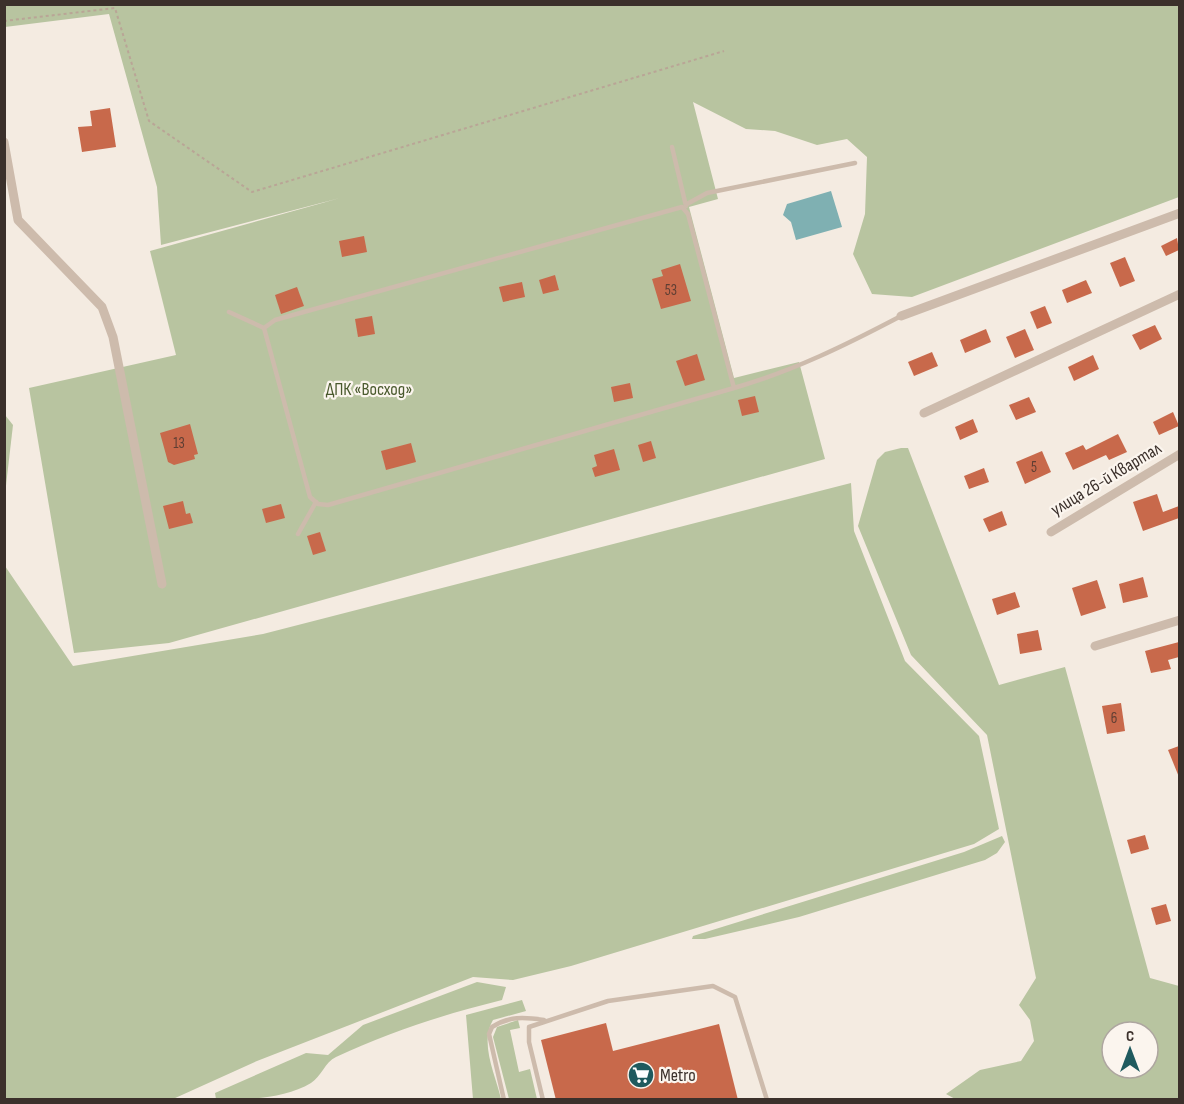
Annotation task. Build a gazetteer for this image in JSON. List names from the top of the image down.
{
  "streets": {
    "street": ["улица 26-й Квартал"]
  },
  "parks": ["ДПК «Восход»"],
  "places": {
    "supermarket": ["Metro"]
  },
  "house_numbers": [
    "53",
    "13",
    "5",
    "6"
  ],
  "north": "top"
}
